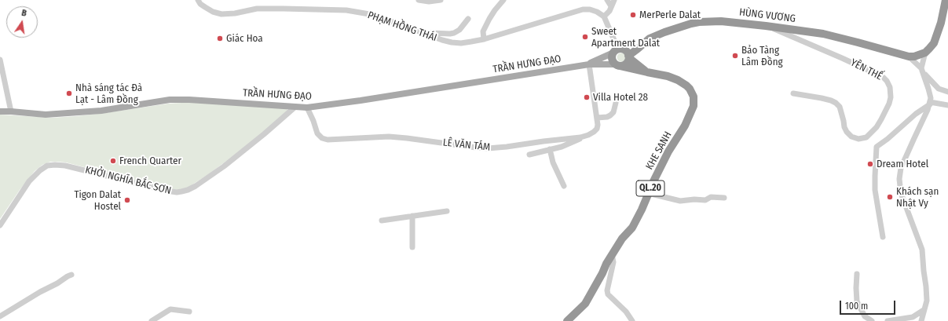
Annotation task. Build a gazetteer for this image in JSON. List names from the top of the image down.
{
  "streets": {
    "highway": ["HÙNG VƯƠNG", "KHE SANH", "QL.20"],
    "main road": ["TRẦN HƯNG ĐẠO"],
    "street": [
      "PHẠM HỒNG THÁI",
      "YÊN THẾ",
      "LÊ VĂN TÁM",
      "KHỞI NGHĨA BẮC SƠN"
    ]
  },
  "crossings": [
    ["HÙNG VƯƠNG", "TRẦN HƯNG ĐẠO"],
    ["HÙNG VƯƠNG", "YÊN THẾ"],
    ["HÙNG VƯƠNG", "KHE SANH"],
    ["TRẦN HƯNG ĐẠO", "LÊ VĂN TÁM"],
    ["TRẦN HƯNG ĐẠO", "KHE SANH"],
    ["TRẦN HƯNG ĐẠO", "KHỞI NGHĨA BẮC SƠN"]
  ],
  "places": [
    "MerPerle Dalat",
    "Sweet Apartment Dalat",
    "Giác Hoa",
    "Bảo Tàng Lâm Đồng",
    "Nhà sáng tác Đà Lạt - Lâm Đồng",
    "Villa Hotel 28",
    "French Quarter",
    "Dream Hotel",
    "Khách sạn Nhật Vy",
    "Tigon Dalat Hostel"
  ],
  "scale_bar": "100 m",
  "north": "top"
}
